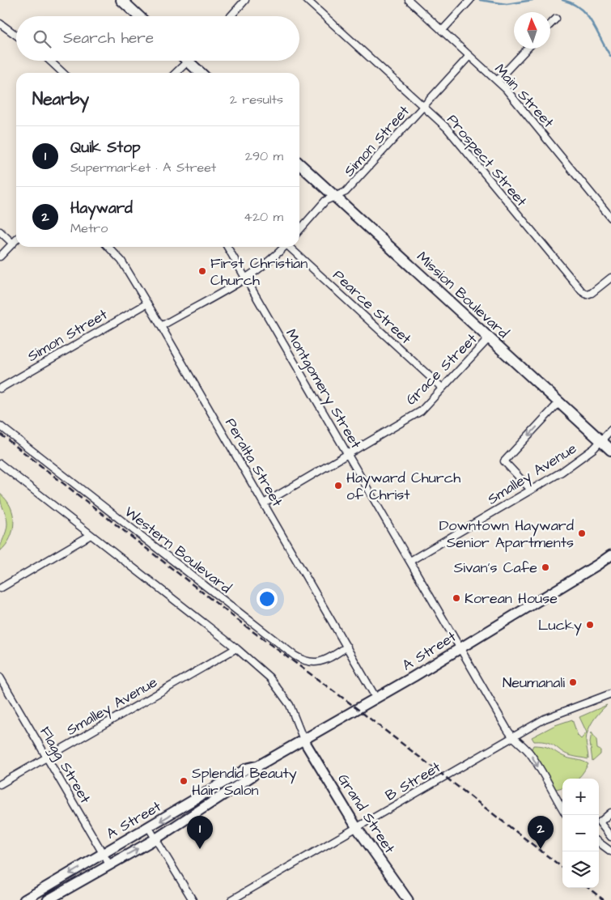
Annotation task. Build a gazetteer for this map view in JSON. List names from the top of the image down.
{
  "streets": {
    "main road": ["Mission Boulevard", "A Street", "Grand Street"],
    "street": [
      "Main Street",
      "Simon Street",
      "Prospect Street",
      "Pearce Street",
      "Grace Street",
      "Montgomery Street",
      "Peralta Street",
      "Smalley Avenue",
      "Western Boulevard",
      "Flagg Street",
      "B Street"
    ]
  },
  "crossings": [
    ["Main Street", "Simon Street"],
    ["Simon Street", "Prospect Street"],
    ["Simon Street", "Mission Boulevard"],
    ["Simon Street", "Peralta Street"],
    ["Mission Boulevard", "Grace Street"],
    ["Mission Boulevard", "Smalley Avenue"],
    ["Pearce Street", "Grace Street"],
    ["Grace Street", "Montgomery Street"],
    ["Grace Street", "Peralta Street"],
    ["Montgomery Street", "Smalley Avenue"],
    ["Montgomery Street", "A Street"],
    ["Montgomery Street", "B Street"],
    ["Peralta Street", "Western Boulevard"],
    ["Peralta Street", "A Street"],
    ["Smalley Avenue", "Flagg Street"],
    ["A Street", "Flagg Street"],
    ["A Street", "Grand Street"],
    ["B Street", "Grand Street"]
  ],
  "places": [
    "First Christian Church",
    "Hayward Church of Christ",
    "Downtown Hayward Senior Apartments",
    "Sivan's Cafe",
    "Korean House",
    "Lucky",
    "Neumanali",
    "Splendid Beauty Hair Salon"
  ],
  "north": "top",
  "page": {
    "search": "Search here",
    "heading": ["Nearby", "2 results"],
    "list": [
      {
        "mark": "1",
        "name": "Quik Stop",
        "note": "Supermarket · A Street",
        "value": "290 m"
      },
      {
        "mark": "2",
        "name": "Hayward",
        "note": "Metro",
        "value": "420 m"
      }
    ],
    "map_buttons": ["+", "−"],
    "pins": ["1", "2"]
  }
}
